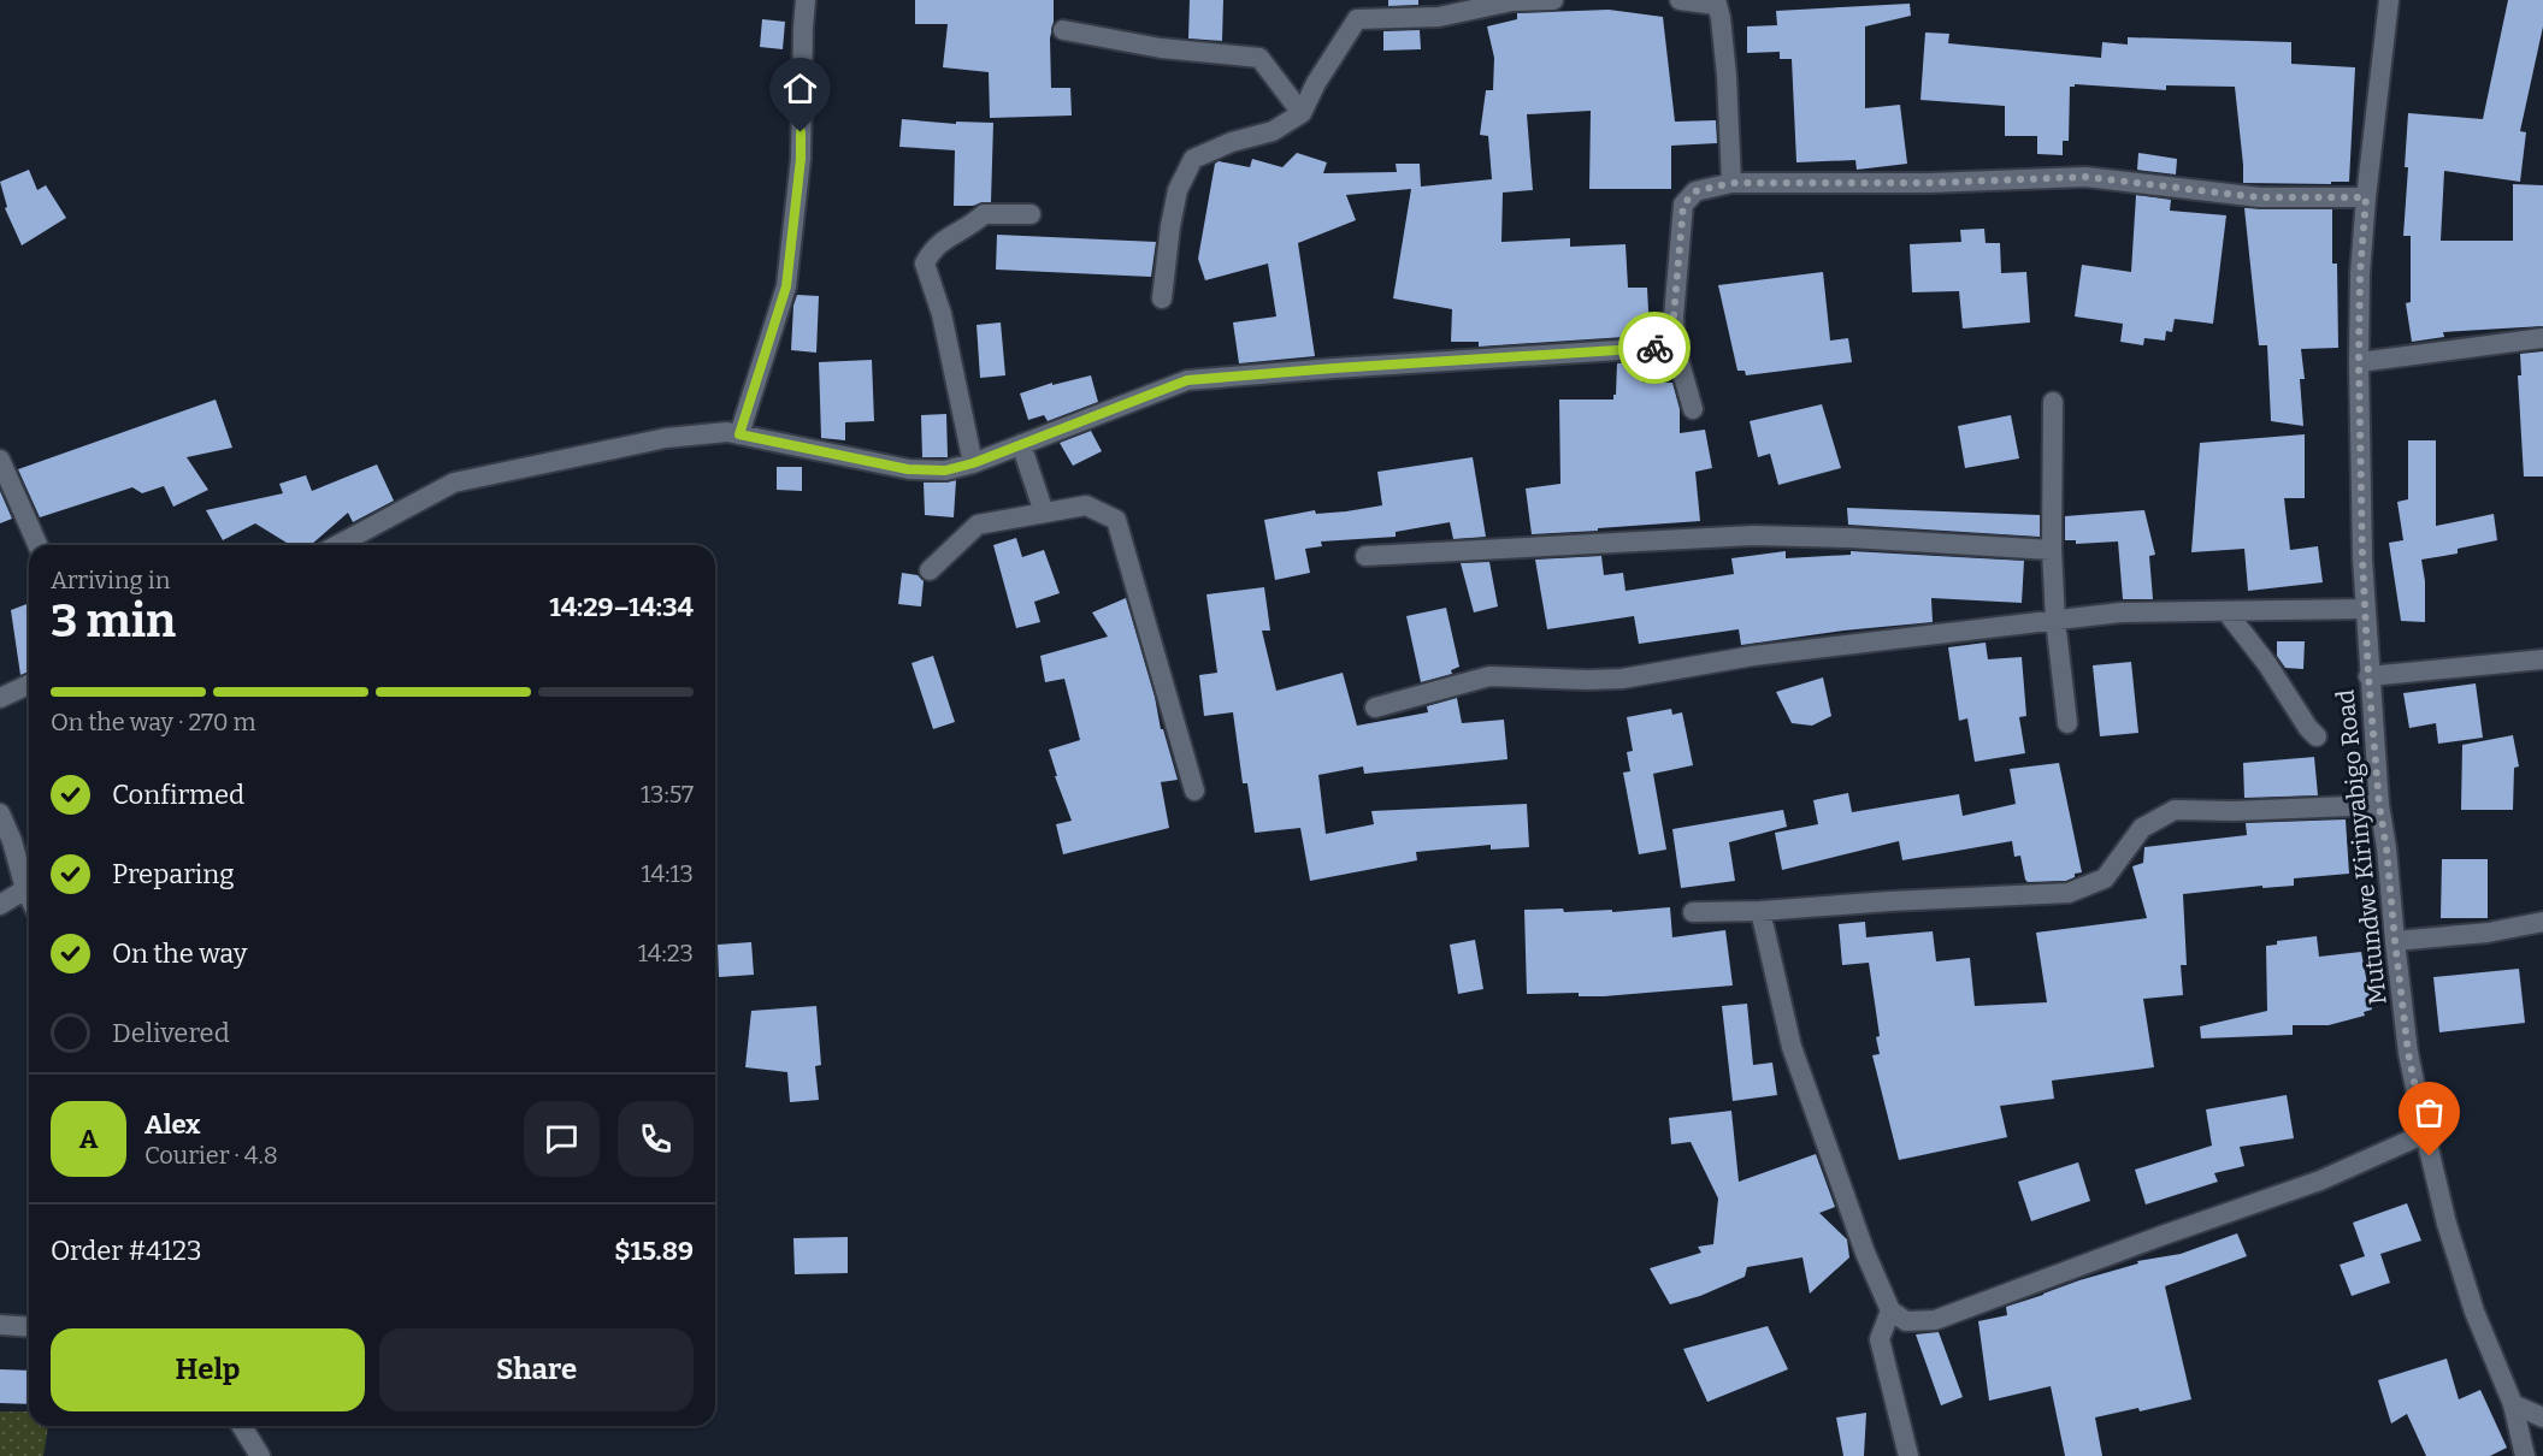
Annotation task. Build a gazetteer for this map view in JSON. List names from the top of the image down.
{
  "streets": {
    "street": ["Mutundwe Kirinyabigo Road"]
  },
  "page": {
    "heading": ["3 min", "Arriving in", "14:29–14:34"],
    "panel": [
      "Alex",
      "Courier · 4.8",
      "Order #4123",
      "$15.89"
    ],
    "bar": "On the way · 270 m",
    "list": [
      ["Confirmed", "13:57"],
      ["Preparing", "14:13"],
      ["On the way", "14:23"],
      "Delivered"
    ],
    "round": "A",
    "buttons": ["Help", "Share"]
  }
}
